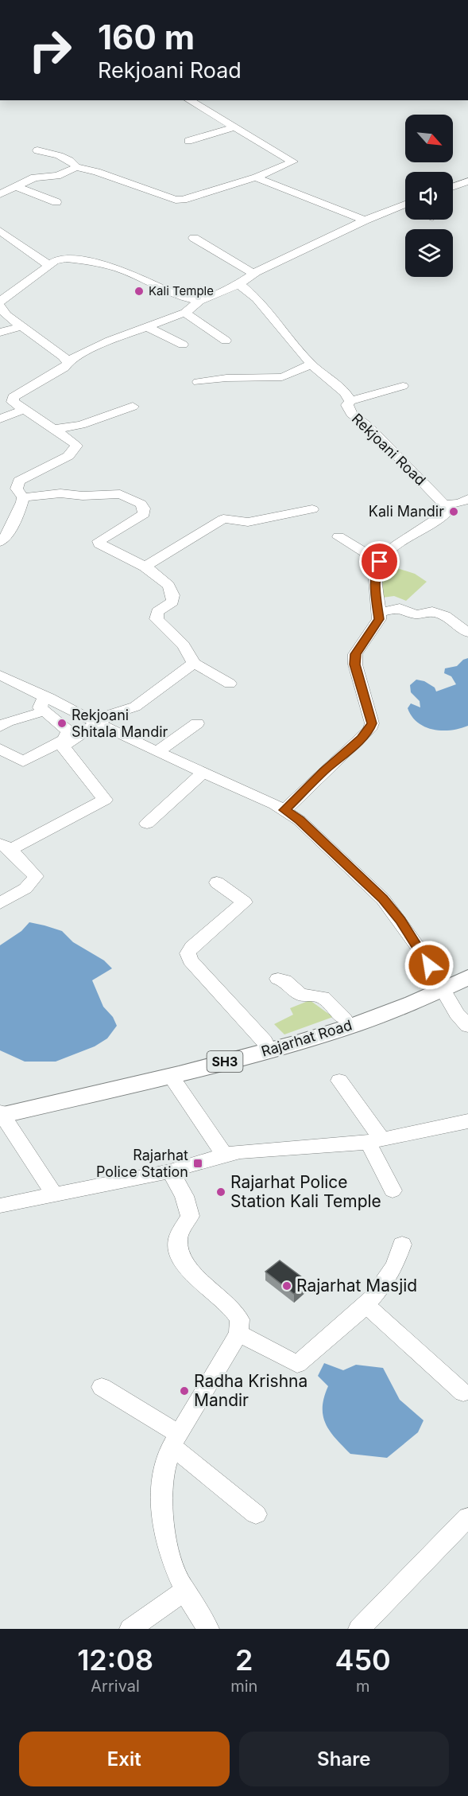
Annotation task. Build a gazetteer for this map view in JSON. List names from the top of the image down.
{
  "streets": {
    "main road": ["Rajarhat Road", "SH3"],
    "street": ["Rekjoani Road"]
  },
  "places": {
    "other": [
      "Kali Temple",
      "Kali Mandir",
      "Rekjoani Shitala Mandir",
      "Rajarhat Police Station Kali Temple",
      "Rajarhat Masjid",
      "Radha Krishna Mandir"
    ],
    "transit": ["Rajarhat Police Station"]
  },
  "north": "bottom right",
  "page": {
    "turn": ["160 m", "Rekjoani Road"],
    "eta": [
      "12:08",
      "Arrival",
      "2",
      "min",
      "450",
      "m"
    ],
    "buttons": ["Exit", "Share"]
  }
}
